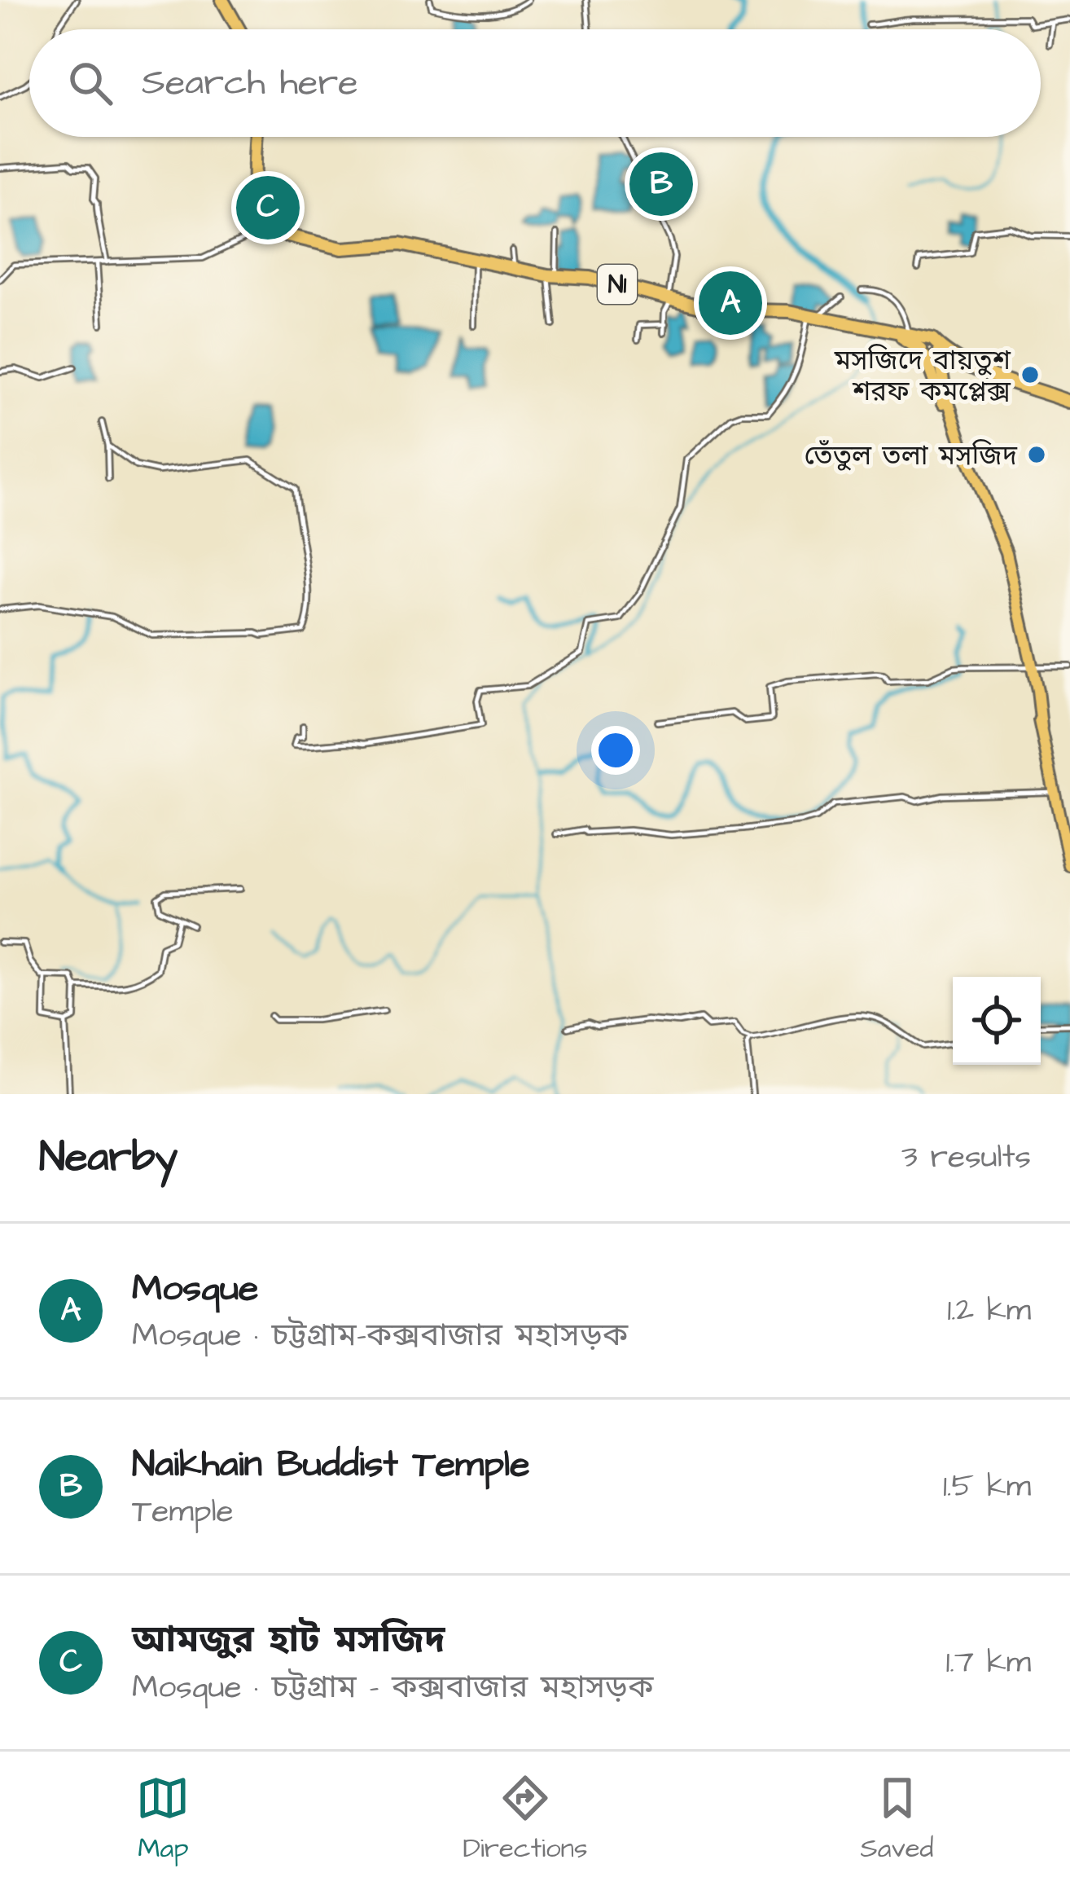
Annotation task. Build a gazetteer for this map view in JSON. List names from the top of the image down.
{
  "streets": {
    "highway": ["N1"]
  },
  "places": ["মসজিদে বায়তুশ শরফ কমপ্লেক্স", "তেঁতুল তলা মসজিদ"],
  "page": {
    "search": "Search here",
    "pins": ["B", "C", "A"],
    "heading": ["Nearby", "3 results"],
    "list": [
      {
        "mark": "A",
        "name": "Mosque",
        "note": "Mosque · চট্টগ্রাম-কক্সবাজার মহাসড়ক",
        "value": "1.2 km"
      },
      {
        "mark": "B",
        "name": "Naikhain Buddist Temple",
        "note": "Temple",
        "value": "1.5 km"
      },
      {
        "mark": "C",
        "name": "আমজুর হাট মসজিদ",
        "note": "Mosque · চট্টগ্রাম - কক্সবাজার মহাসড়ক",
        "value": "1.7 km"
      }
    ],
    "nav": ["Map", "Directions", "Saved"]
  }
}
